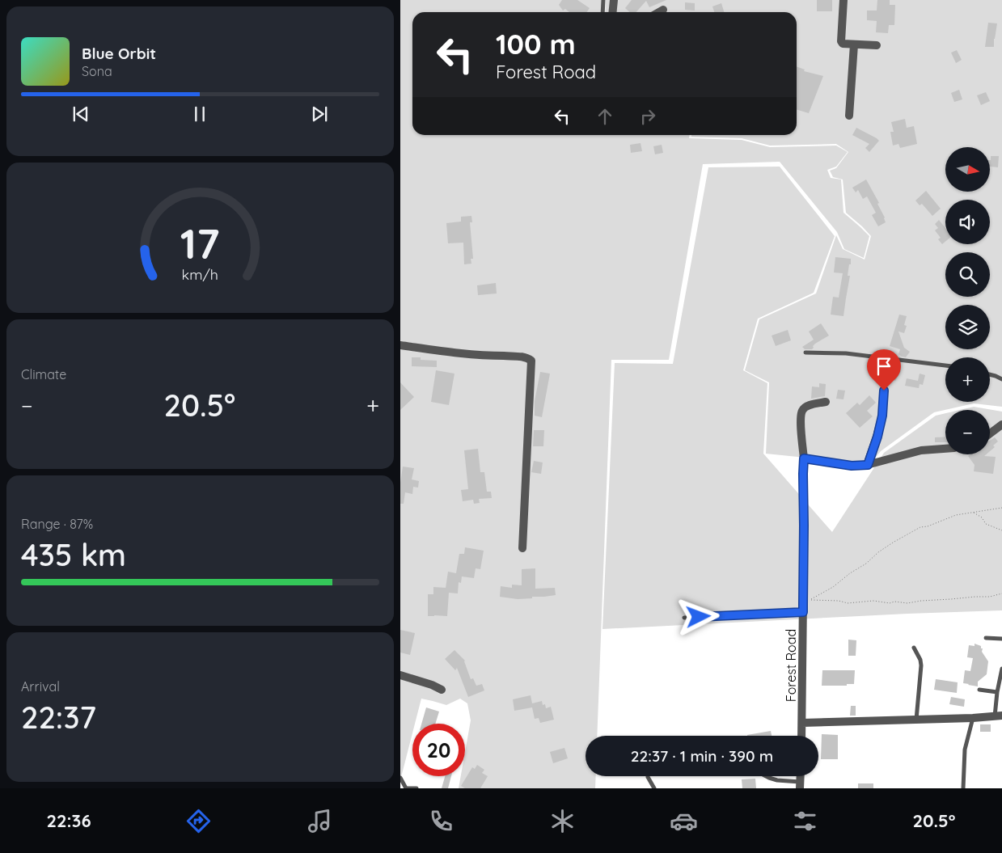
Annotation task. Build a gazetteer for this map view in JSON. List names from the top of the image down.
{
  "streets": {
    "street": ["Forest Road"]
  },
  "north": "right",
  "page": {
    "turn": ["100 m", "Forest Road"],
    "song": ["Blue Orbit", "Sona"],
    "map_buttons": ["+", "−"],
    "tile": [
      "Climate",
      ["Range · 87%", "435 km"],
      ["Arrival", "22:37"]
    ],
    "heat": ["−", "20.5°", "+"],
    "limit": "20",
    "trip": "22:37 · 1 min · 390 m",
    "tabs": ["22:36", "20.5°"],
    "gauge": ["17", "km/h"]
  }
}
